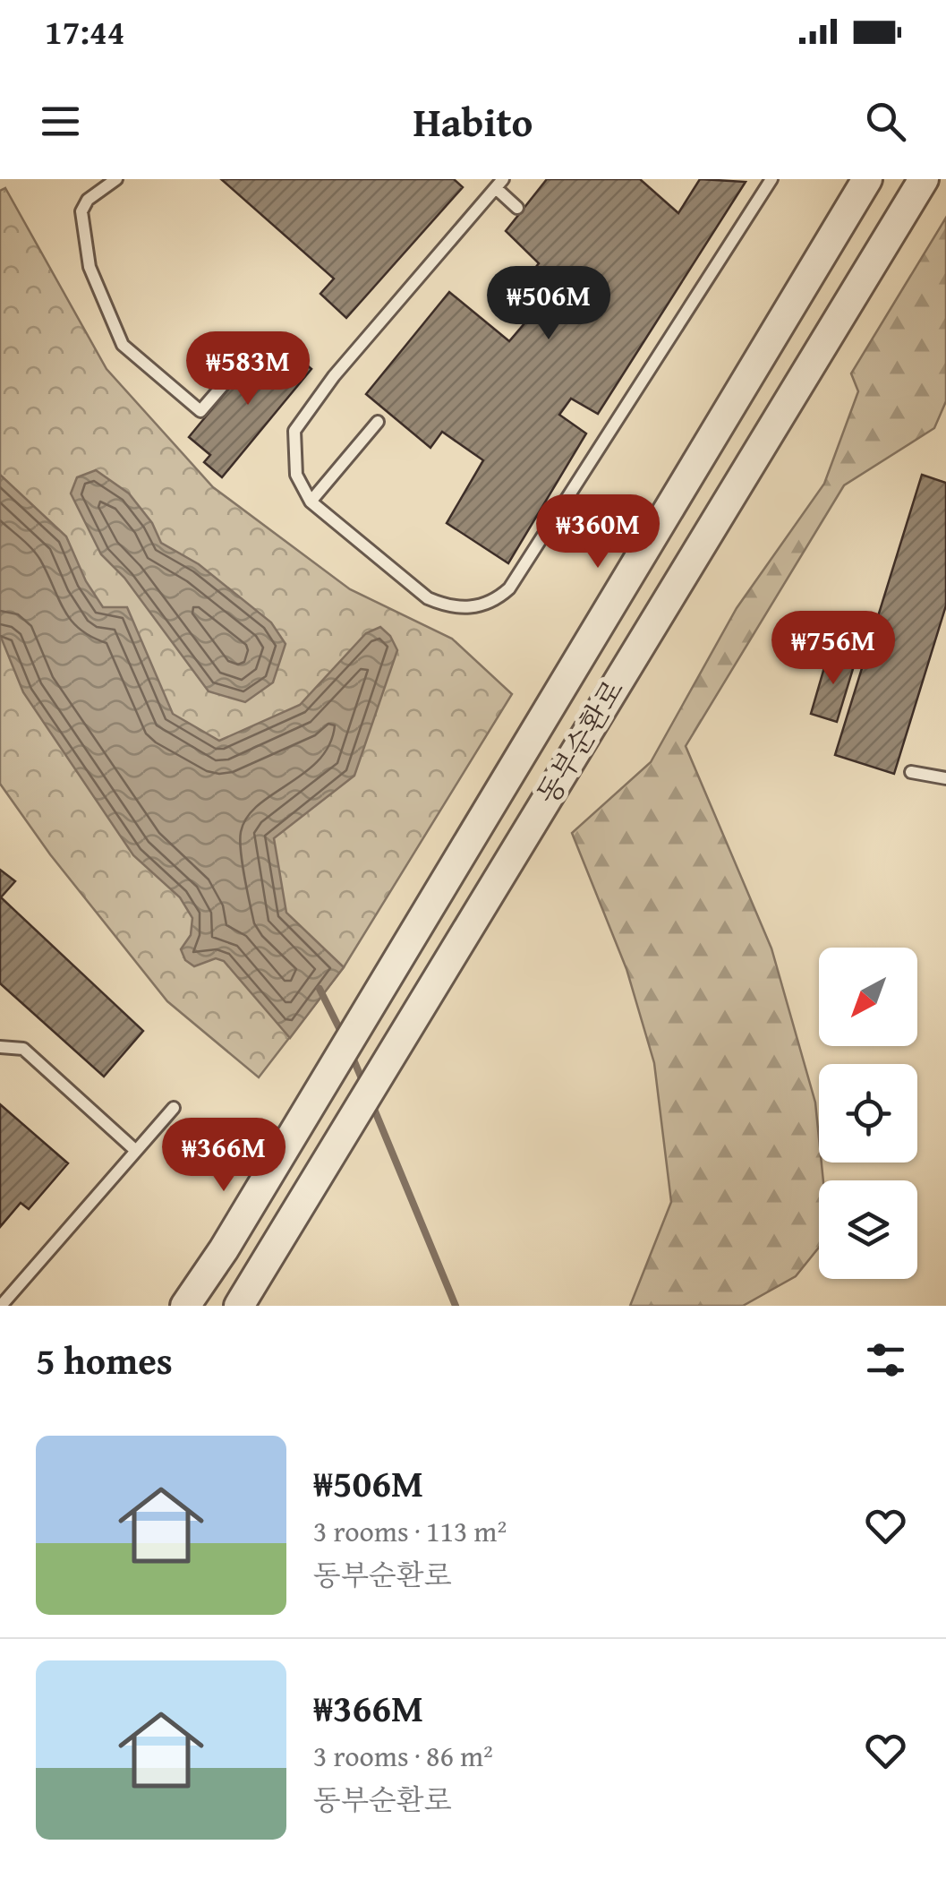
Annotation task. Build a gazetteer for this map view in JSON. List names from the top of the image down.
{
  "streets": {
    "street": ["동부순환로"]
  },
  "north": "bottom left",
  "page": {
    "status": "17:44",
    "header": "Habito",
    "price": [
      "₩506M",
      "₩583M",
      "₩360M",
      "₩756M",
      "₩366M"
    ],
    "heading": "5 homes",
    "list": [
      {
        "name": "₩506M",
        "note": "3 rooms · 113 m² · 동부순환로"
      },
      {
        "name": "₩366M",
        "note": "3 rooms · 86 m² · 동부순환로"
      }
    ]
  }
}
